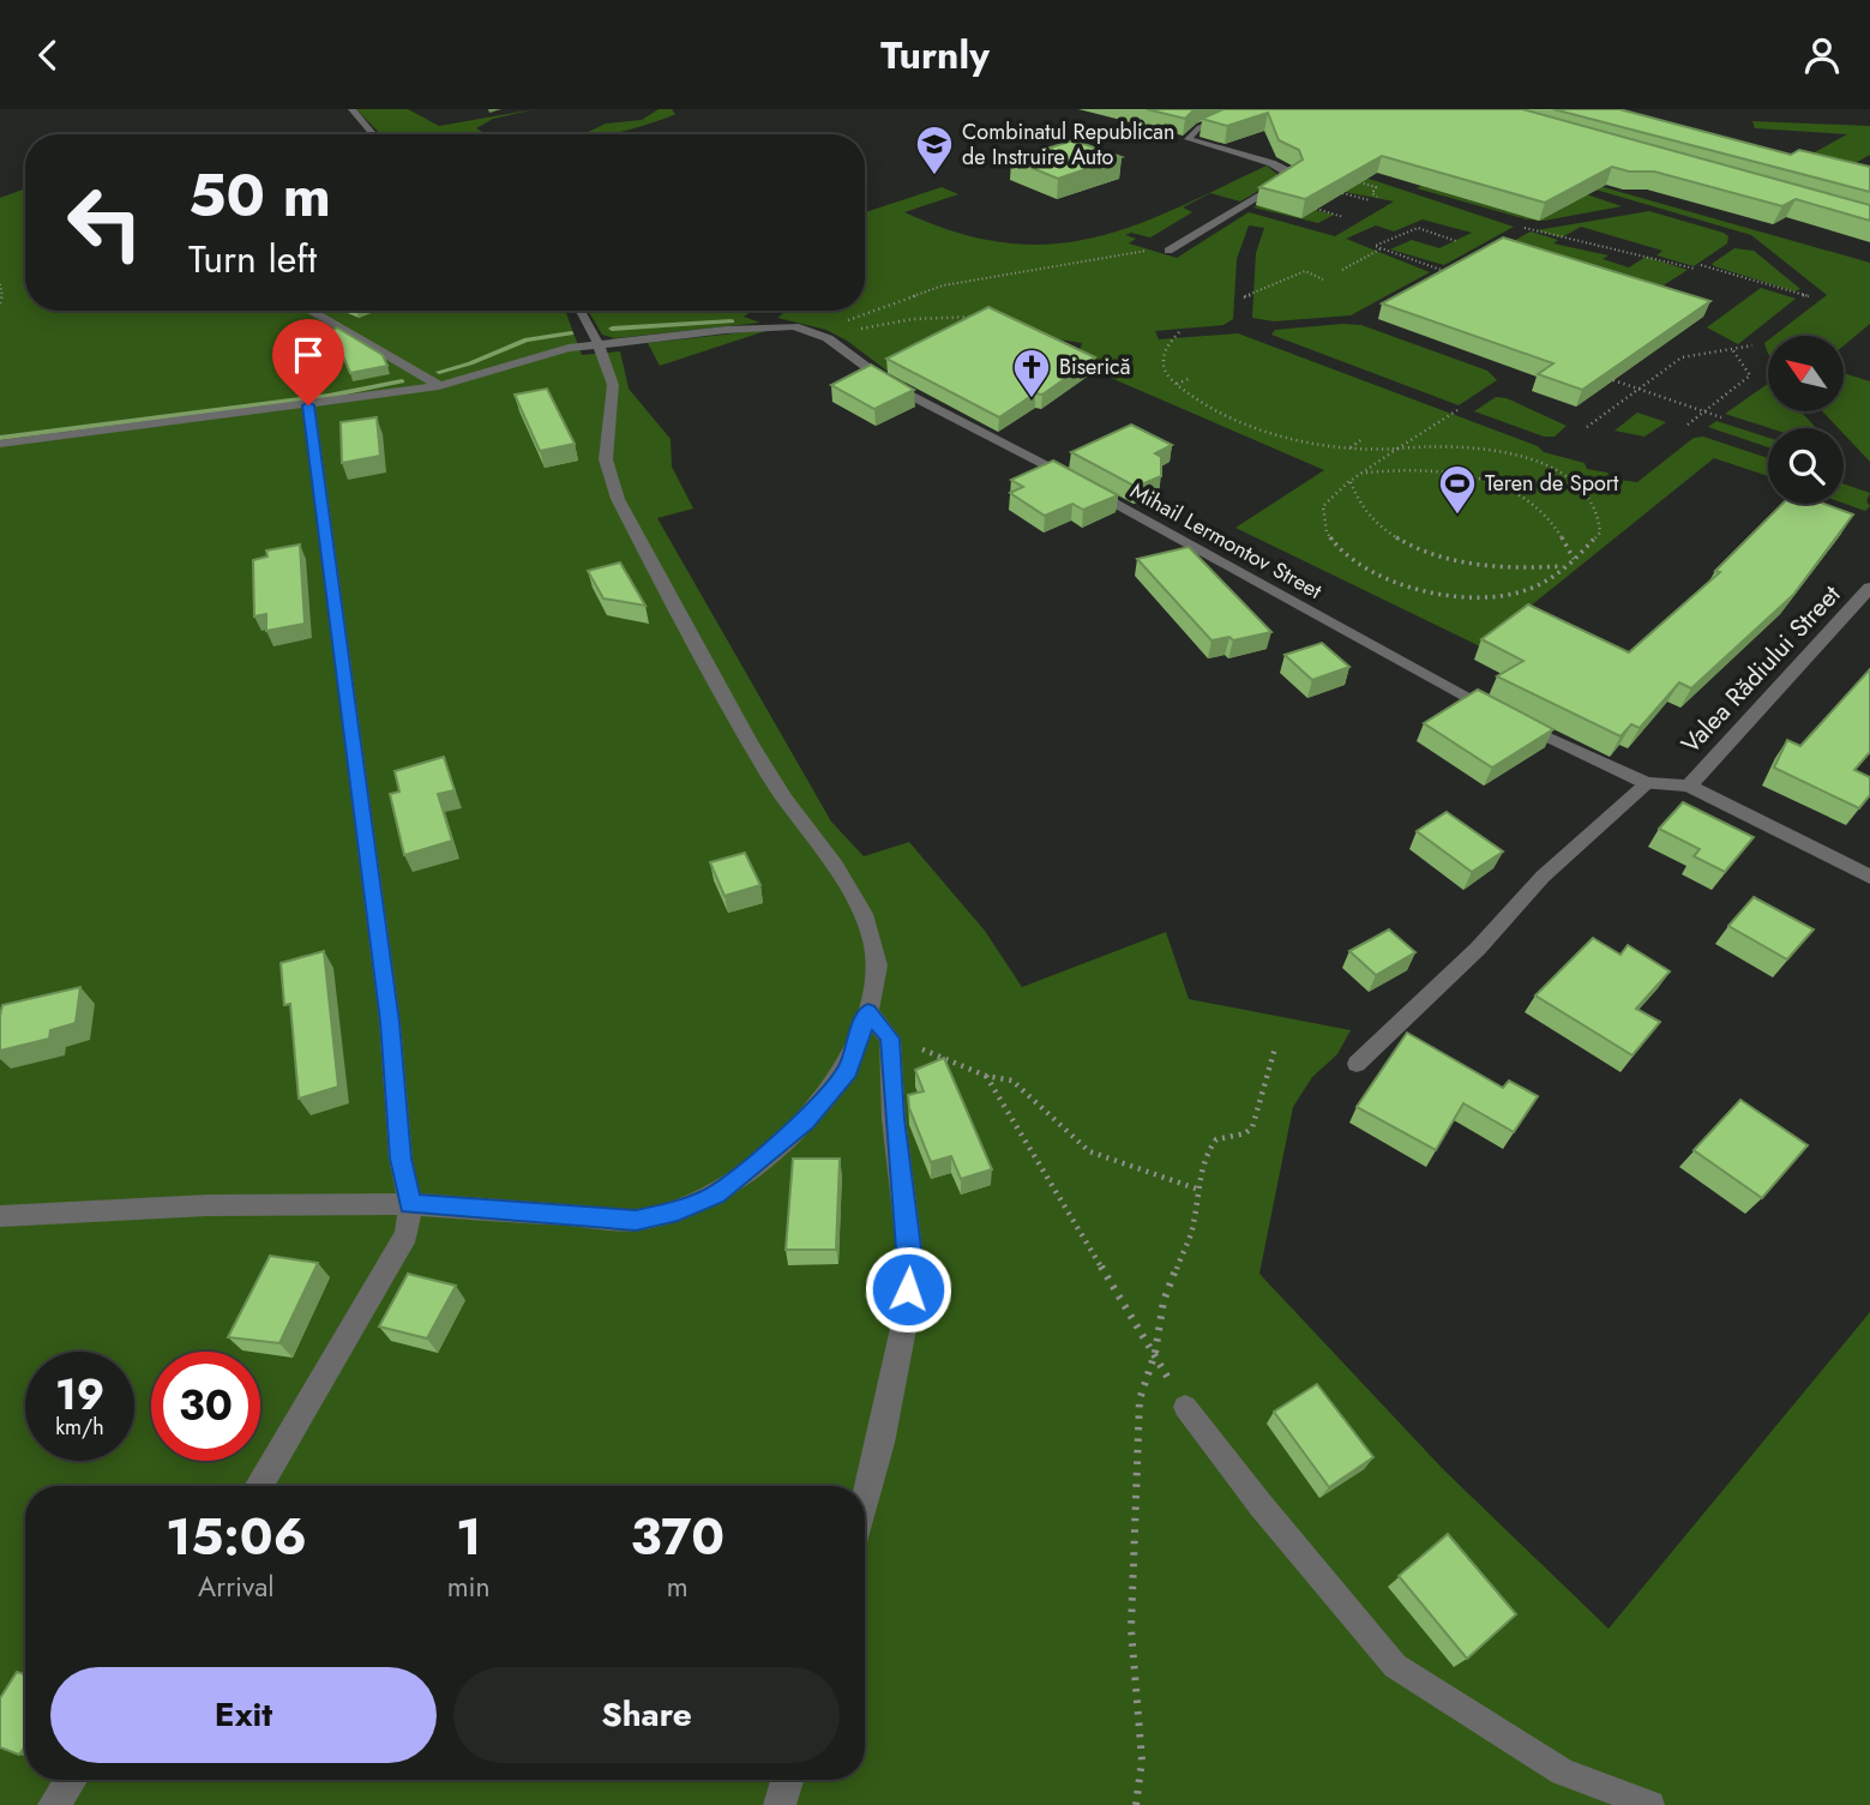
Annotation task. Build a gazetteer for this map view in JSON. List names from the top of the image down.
{
  "streets": {
    "street": ["Mihail Lermontov Street", "Valea Rădiului Street"]
  },
  "crossings": [
    ["Mihail Lermontov Street", "Valea Rădiului Street"]
  ],
  "places": {
    "school or university": ["Combinatul Republican de Instruire Auto"],
    "church": ["Biserică"],
    "sports": ["Teren de Sport"]
  },
  "north": "top left",
  "page": {
    "header": "Turnly",
    "turn": ["50 m", "Turn left"],
    "speed": "19 km/h",
    "limit": "30",
    "eta": [
      "15:06",
      "Arrival",
      "1",
      "min",
      "370",
      "m"
    ],
    "buttons": ["Exit", "Share"]
  }
}
